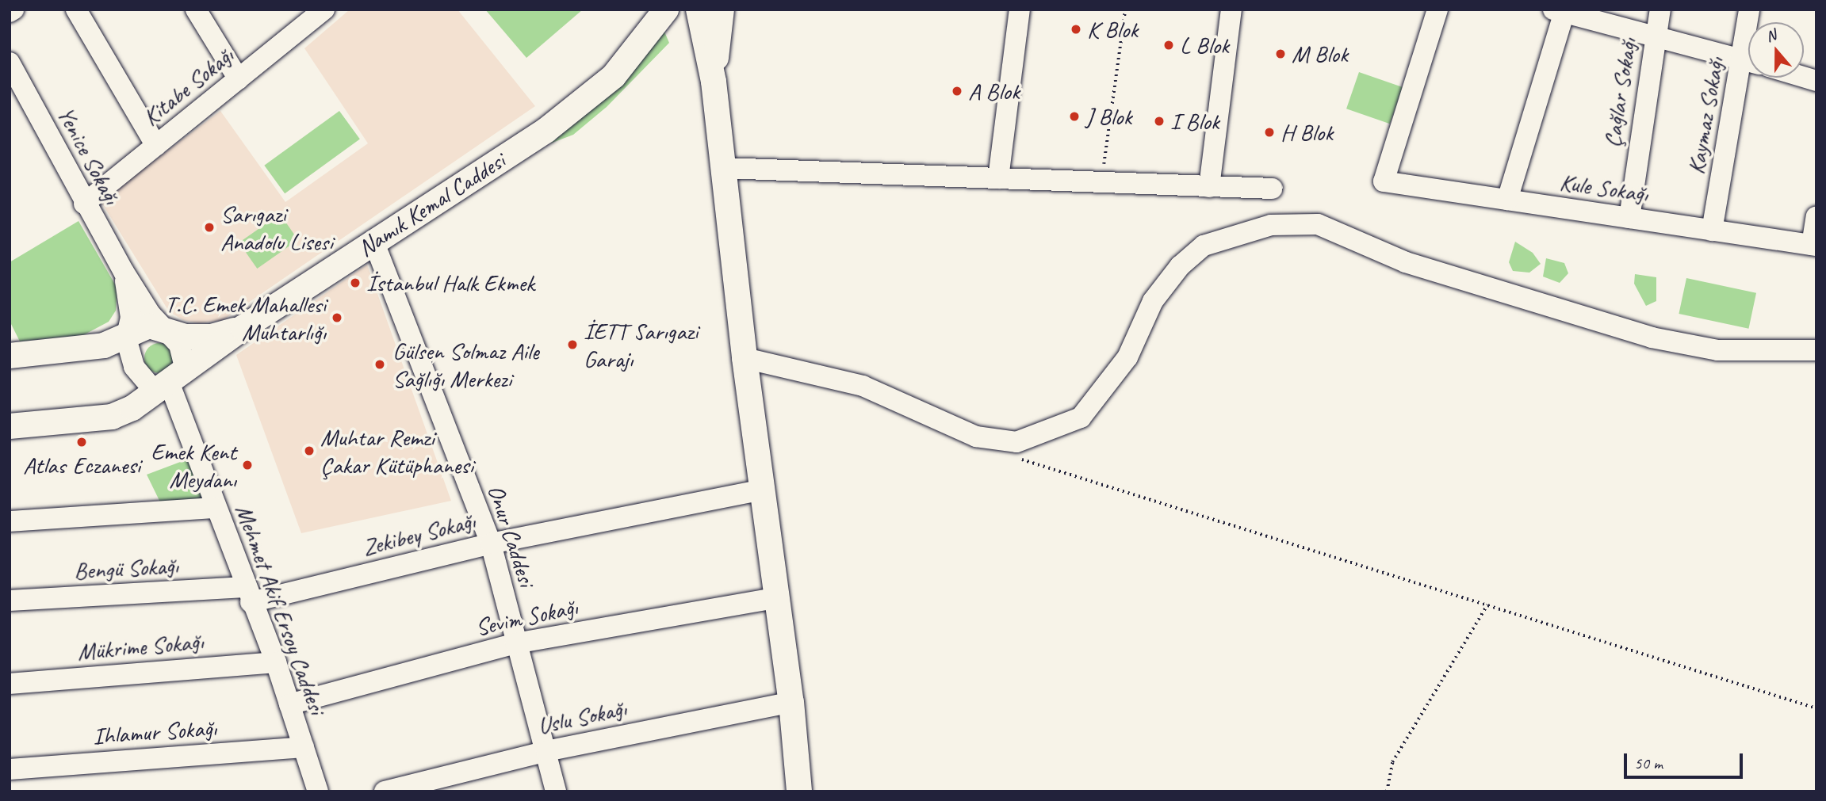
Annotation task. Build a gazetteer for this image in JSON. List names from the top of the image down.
{
  "streets": {
    "main road": ["Namık Kemal Caddesi"],
    "street": [
      "Kitabe Sokağı",
      "Çağlar Sokağı",
      "Kaymaz Sokağı",
      "Yenice Sokağı",
      "Kule Sokağı",
      "Zekibey Sokağı",
      "Onur Caddesi",
      "Bengü Sokağı",
      "Mehmet Akif Ersoy Caddesi",
      "Sevim Sokağı",
      "Mükrime Sokağı",
      "Uslu Sokağı",
      "Ihlamur Sokağı"
    ]
  },
  "crossings": [
    ["Kitabe Sokağı", "Yenice Sokağı"],
    ["Çağlar Sokağı", "Kule Sokağı"],
    ["Kaymaz Sokağı", "Kule Sokağı"],
    ["Yenice Sokağı", "Mehmet Akif Ersoy Caddesi"],
    ["Namık Kemal Caddesi", "Onur Caddesi"],
    ["Namık Kemal Caddesi", "Mehmet Akif Ersoy Caddesi"],
    ["Zekibey Sokağı", "Onur Caddesi"],
    ["Zekibey Sokağı", "Bengü Sokağı"],
    ["Zekibey Sokağı", "Mehmet Akif Ersoy Caddesi"],
    ["Onur Caddesi", "Sevim Sokağı"],
    ["Onur Caddesi", "Uslu Sokağı"],
    ["Bengü Sokağı", "Mehmet Akif Ersoy Caddesi"],
    ["Mehmet Akif Ersoy Caddesi", "Sevim Sokağı"],
    ["Mehmet Akif Ersoy Caddesi", "Mükrime Sokağı"],
    ["Mehmet Akif Ersoy Caddesi", "Ihlamur Sokağı"]
  ],
  "places": [
    "K Blok",
    "L Blok",
    "M Blok",
    "A Blok",
    "J Blok",
    "I Blok",
    "H Blok",
    "Sarıgazi Anadolu Lisesi",
    "İstanbul Halk Ekmek",
    "T.C. Emek Mahallesi Muhtarlığı",
    "İETT Sarıgazi Garajı",
    "Gülsen Solmaz Aile Sağlığı Merkezi",
    "Atlas Eczanesi",
    "Muhtar Remzi Çakar Kütüphanesi",
    "Emek Kent Meydanı"
  ],
  "scale_bar": "50 m",
  "north": "top"
}
